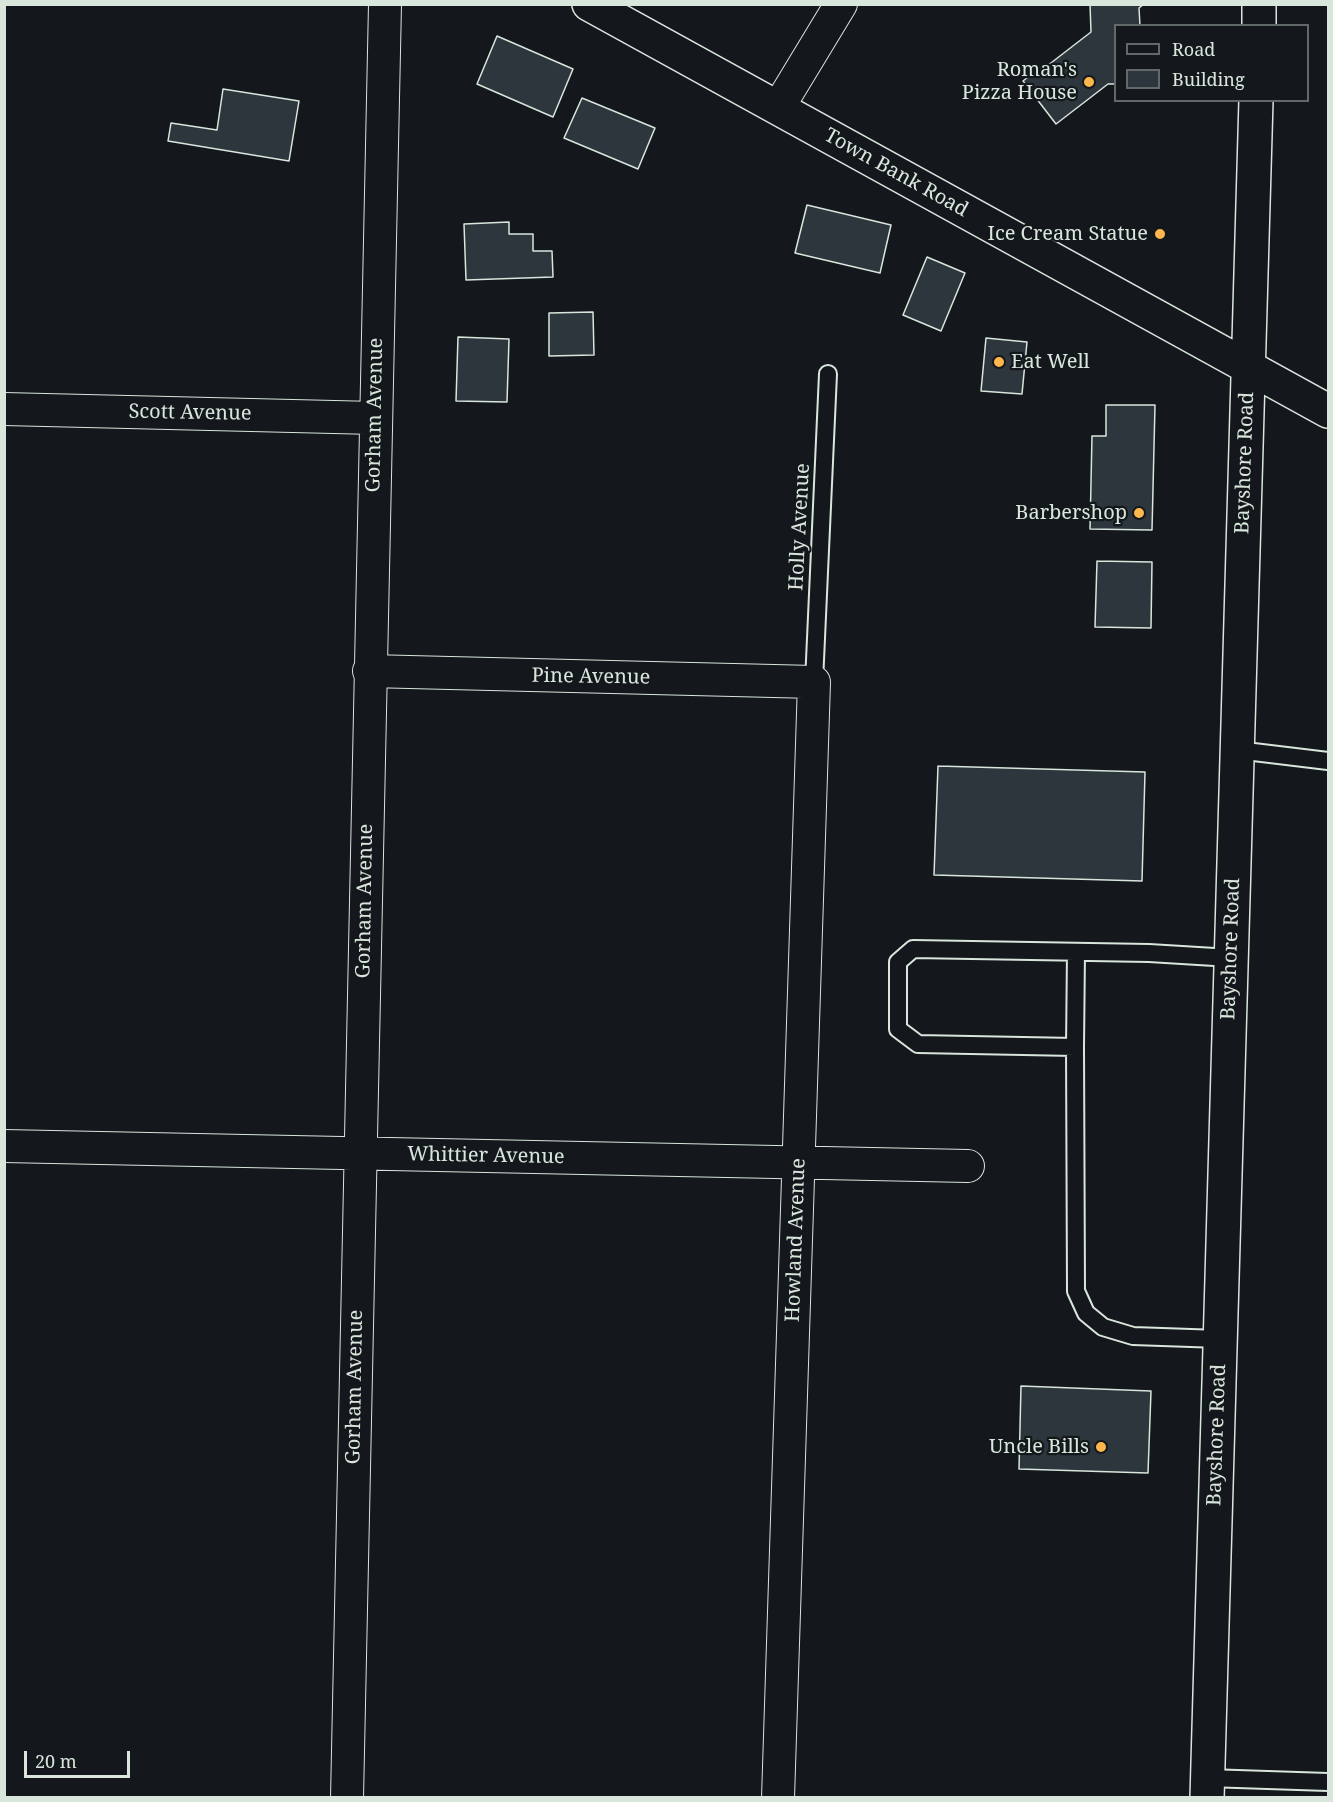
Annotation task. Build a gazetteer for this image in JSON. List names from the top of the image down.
{
  "streets": {
    "main road": ["Town Bank Road", "Bayshore Road"],
    "street": [
      "Scott Avenue",
      "Gorham Avenue",
      "Pine Avenue",
      "Whittier Avenue",
      "Howland Avenue"
    ],
    "lane": ["Holly Avenue"]
  },
  "crossings": [
    ["Town Bank Road", "Bayshore Road"],
    ["Scott Avenue", "Gorham Avenue"],
    ["Gorham Avenue", "Pine Avenue"],
    ["Gorham Avenue", "Whittier Avenue"],
    ["Holly Avenue", "Pine Avenue"],
    ["Holly Avenue", "Howland Avenue"],
    ["Pine Avenue", "Howland Avenue"],
    ["Whittier Avenue", "Howland Avenue"]
  ],
  "places": [
    "Roman's Pizza House",
    "Ice Cream Statue",
    "Eat Well",
    "Barbershop",
    "Uncle Bills"
  ],
  "legend": ["Road", "Building"],
  "scale_bar": "20 m"
}
